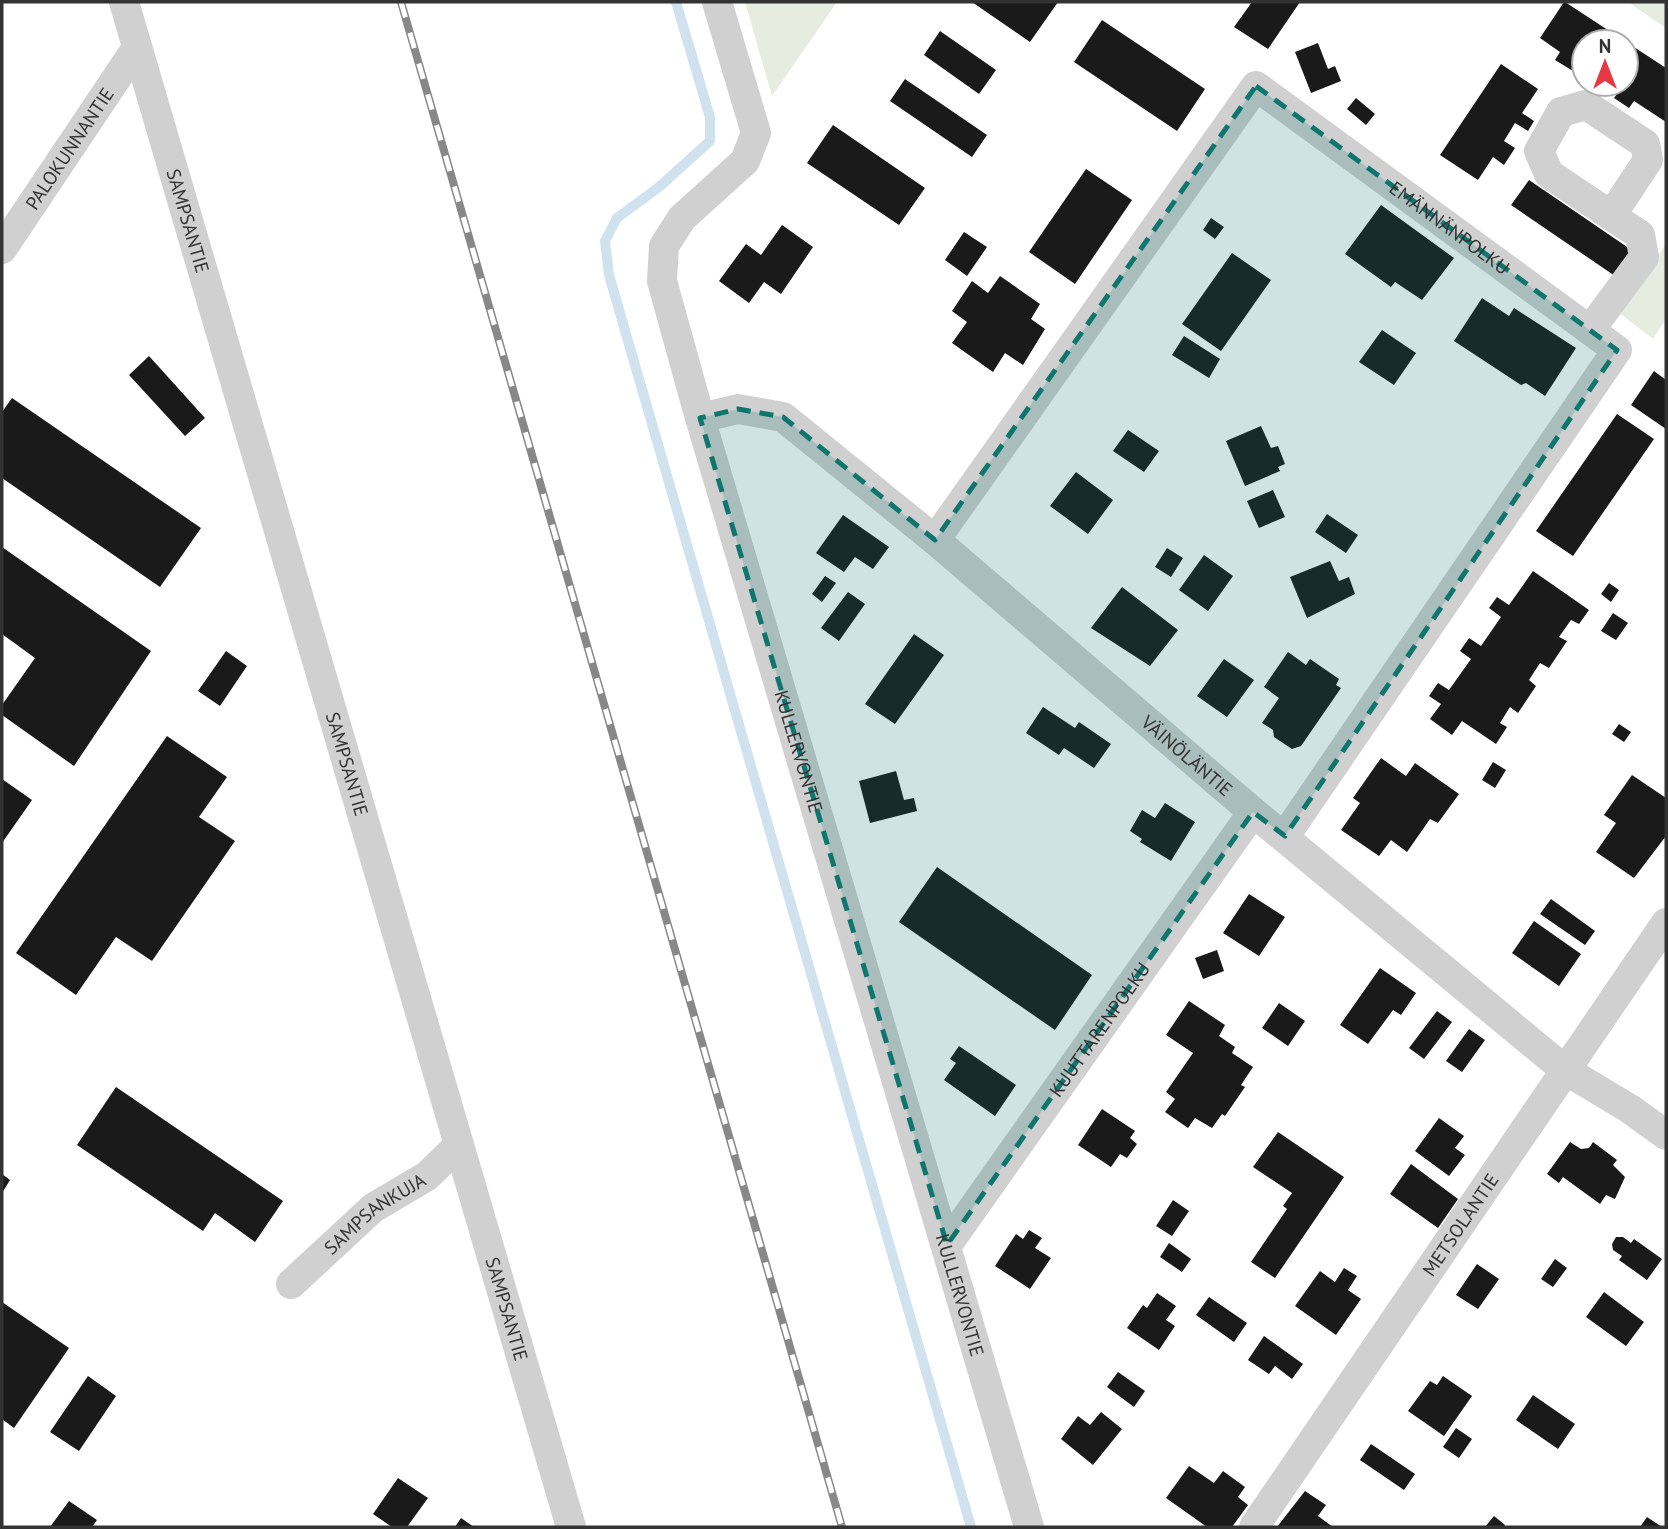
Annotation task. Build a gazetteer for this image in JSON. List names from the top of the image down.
{
  "streets": {
    "street": [
      "PALOKUNNANTIE",
      "SAMPSANTIE",
      "EMÄNNÄNPOLKU",
      "KULLERVONTIE",
      "VÄINÖLÄNTIE",
      "KUUTTARENPOLKU",
      "SAMPSANKUJA",
      "METSOLANTIE"
    ]
  },
  "crossings": [
    ["PALOKUNNANTIE", "SAMPSANTIE"],
    ["SAMPSANTIE", "SAMPSANKUJA"],
    ["EMÄNNÄNPOLKU", "VÄINÖLÄNTIE"],
    ["KULLERVONTIE", "VÄINÖLÄNTIE"],
    ["KULLERVONTIE", "KUUTTARENPOLKU"],
    ["VÄINÖLÄNTIE", "KUUTTARENPOLKU"],
    ["VÄINÖLÄNTIE", "METSOLANTIE"]
  ],
  "north": "top"
}
